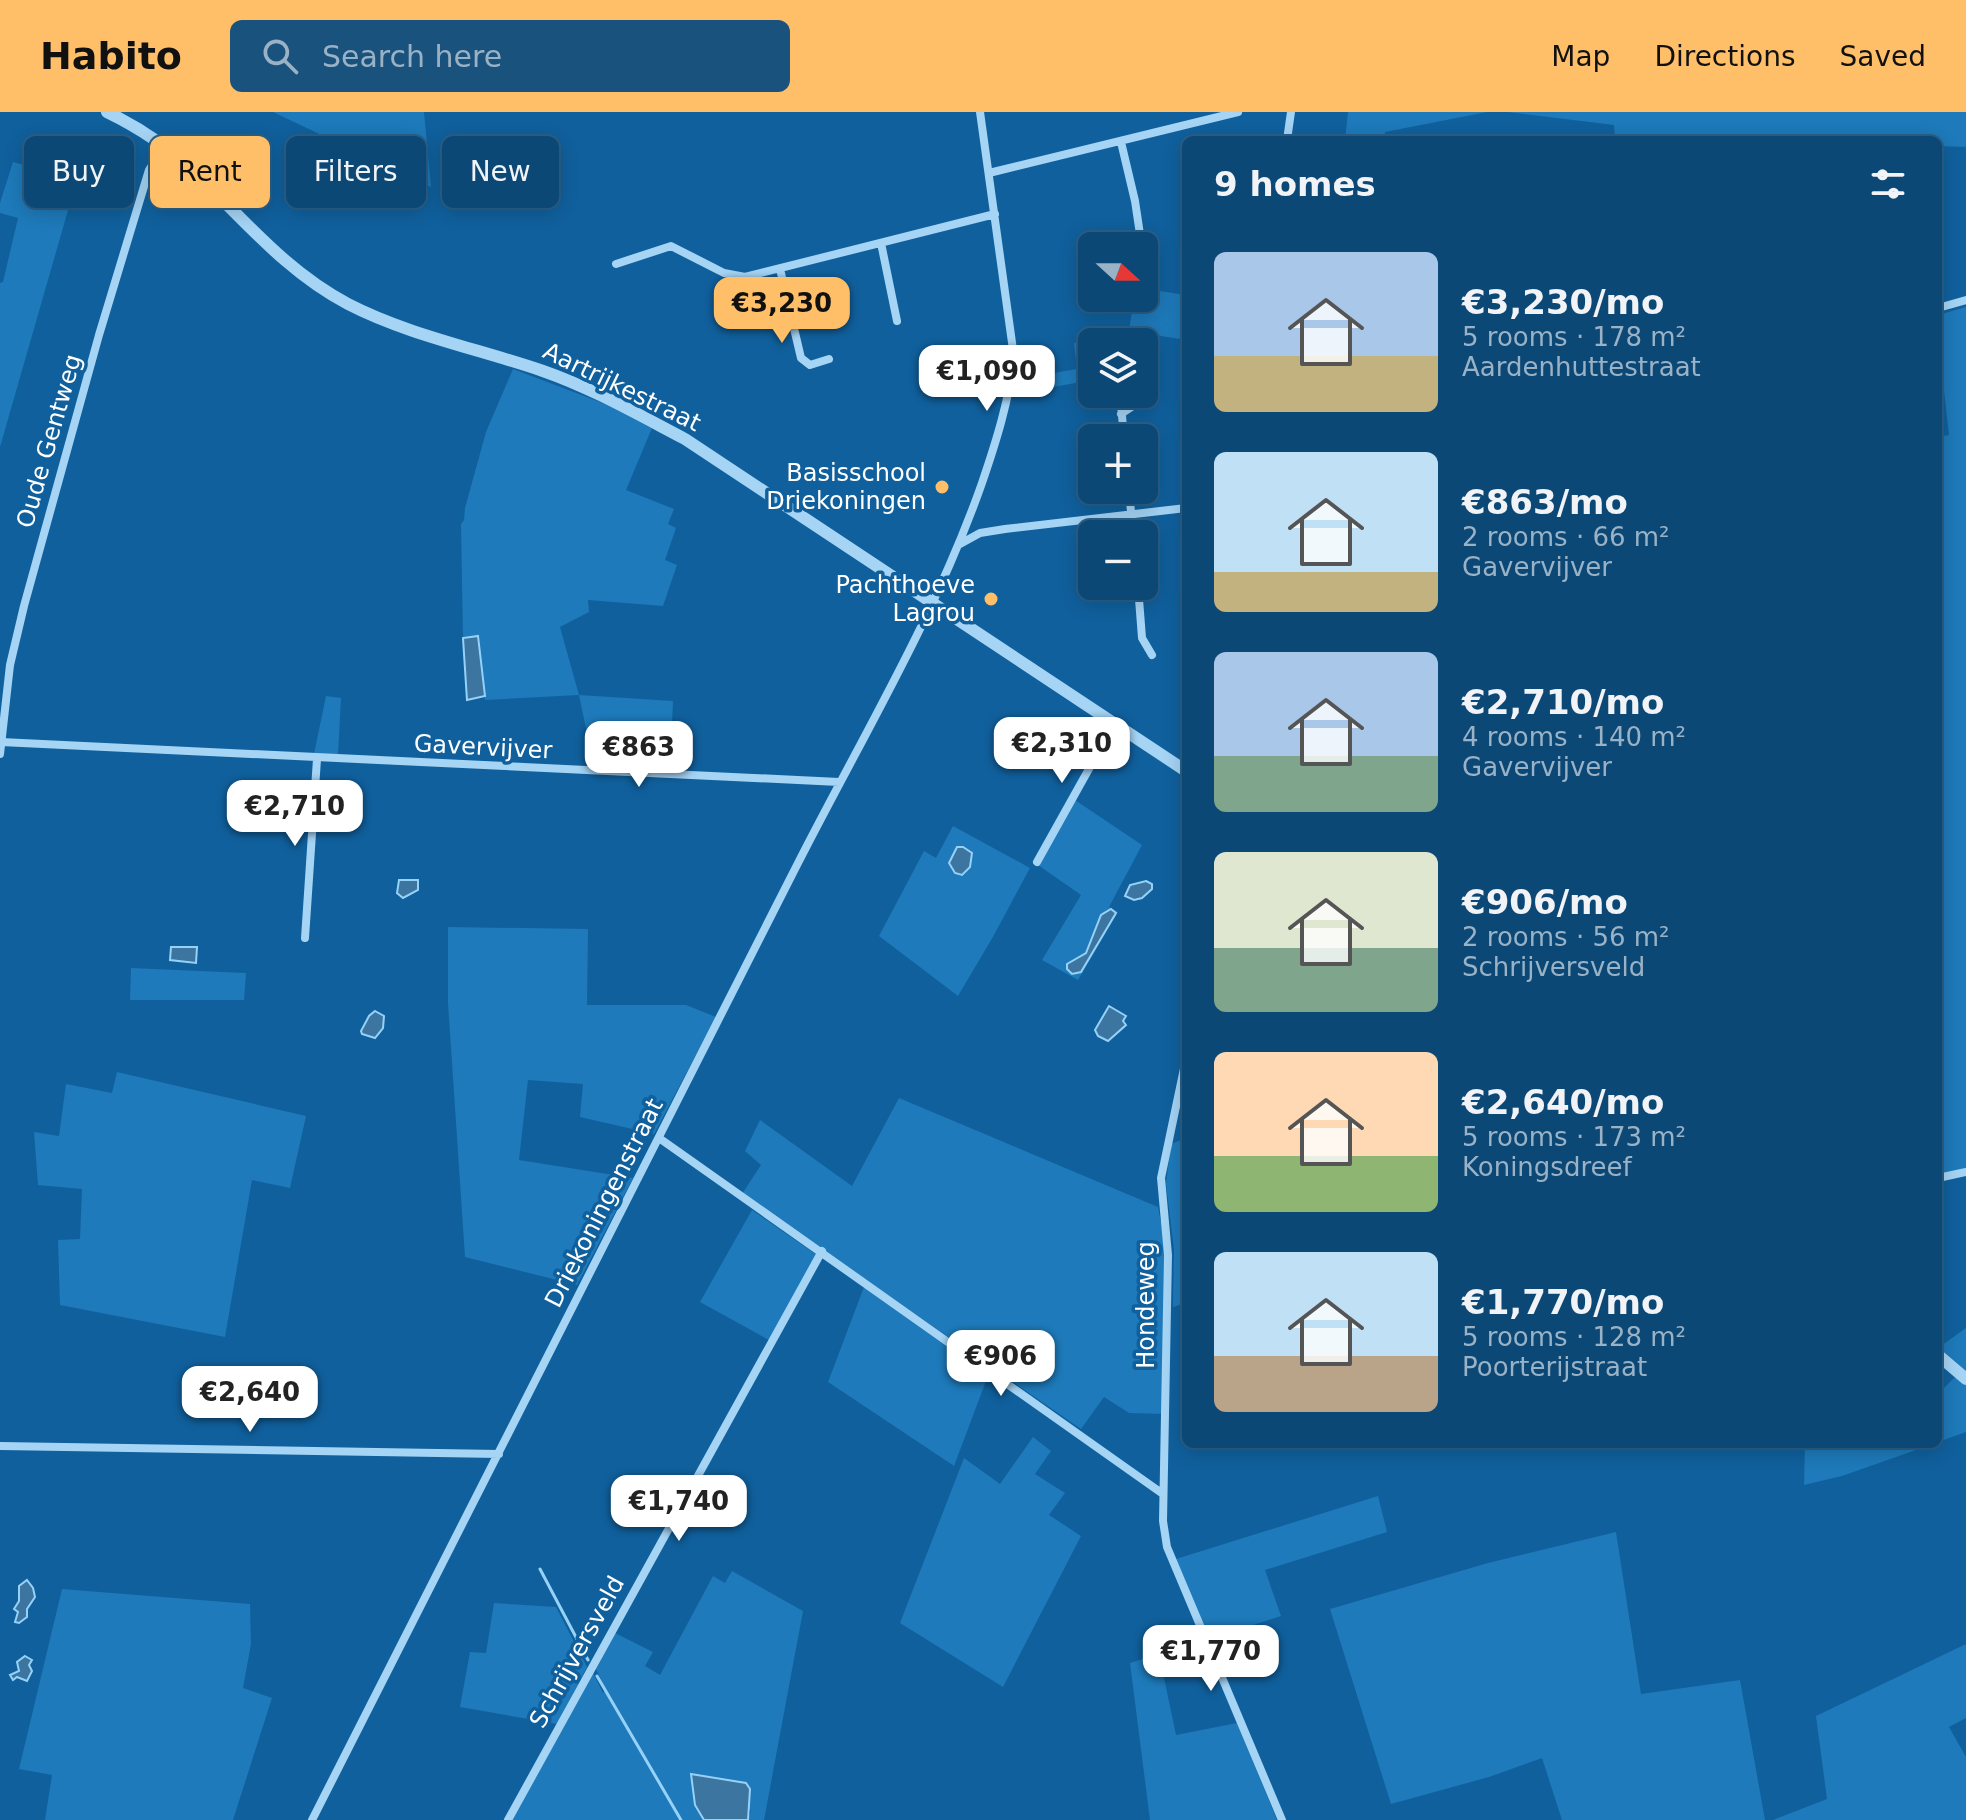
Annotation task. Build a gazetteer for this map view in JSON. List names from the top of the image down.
{
  "streets": {
    "street": [
      "Aartrijkestraat",
      "Oude Gentweg",
      "Gavervijver",
      "Driekoningenstraat",
      "Hondeweg",
      "Schrijversveld"
    ]
  },
  "crossings": [
    ["Aartrijkestraat", "Driekoningenstraat"],
    ["Oude Gentweg", "Gavervijver"],
    ["Gavervijver", "Driekoningenstraat"]
  ],
  "places": ["Basisschool Driekoningen", "Pachthoeve Lagrou"],
  "north": "right",
  "page": {
    "header": "Habito",
    "search": "Search here",
    "nav": ["Map", "Directions", "Saved"],
    "chip": [
      "Buy",
      "Rent",
      "Filters",
      "New"
    ],
    "heading": "9 homes",
    "map_buttons": ["+", "−"],
    "list": [
      {
        "name": "€3,230/mo",
        "note": "5 rooms · 178 m² · Aardenhuttestraat"
      },
      {
        "name": "€863/mo",
        "note": "2 rooms · 66 m² · Gavervijver"
      },
      {
        "name": "€2,710/mo",
        "note": "4 rooms · 140 m² · Gavervijver"
      },
      {
        "name": "€906/mo",
        "note": "2 rooms · 56 m² · Schrijversveld"
      },
      {
        "name": "€2,640/mo",
        "note": "5 rooms · 173 m² · Koningsdreef"
      },
      {
        "name": "€1,770/mo",
        "note": "5 rooms · 128 m² · Poorterijstraat"
      }
    ],
    "price": [
      "€3,230",
      "€1,090",
      "€2,310",
      "€863",
      "€2,710",
      "€906",
      "€2,640",
      "€1,740",
      "€1,770"
    ]
  }
}
